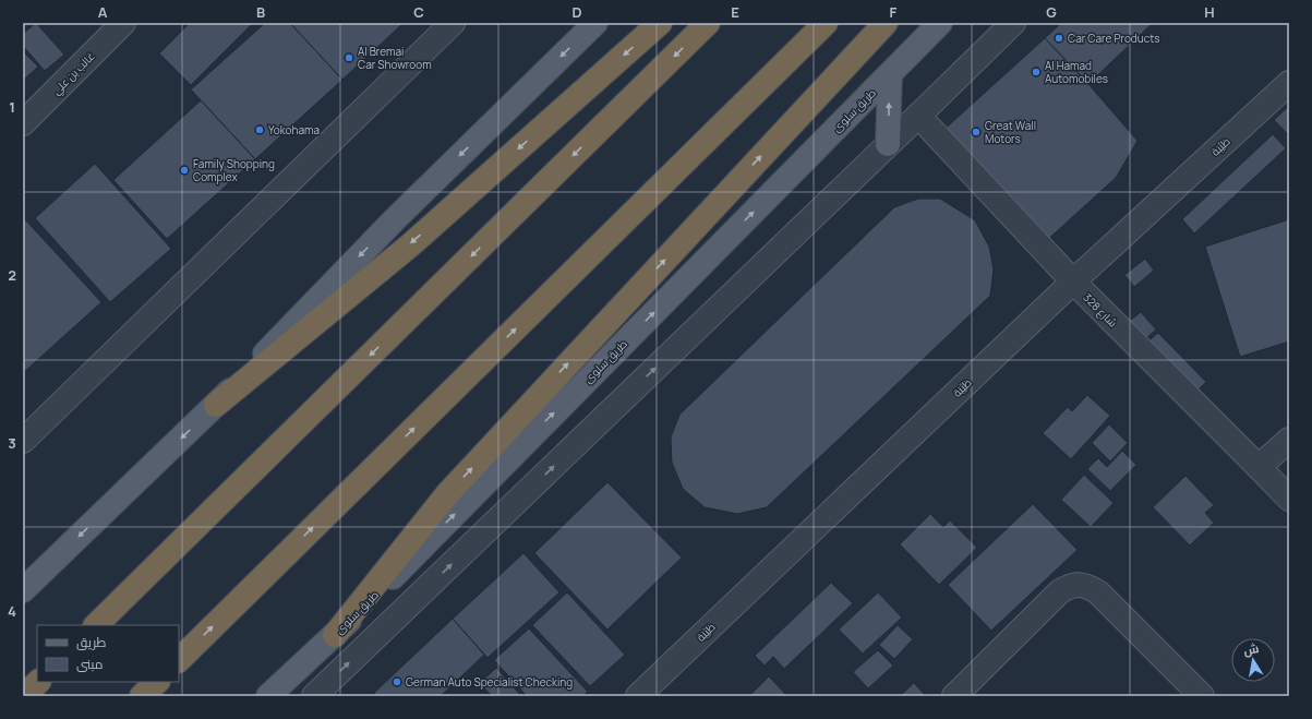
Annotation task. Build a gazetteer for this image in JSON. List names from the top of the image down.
{
  "streets": {
    "main road": ["طريق سلوى"],
    "street": ["غالب بن علي", "طَيْبَة", "شارع 328"]
  },
  "crossings": [
    ["طَيْبَة", "شارع 328"]
  ],
  "one_way": ["طريق سلوى"],
  "places": [
    "Car Care Products",
    "Al Bremai Car Showroom",
    "Al Hamad Automobiles",
    "Yokohama",
    "Great Wall Motors",
    "Family Shopping Complex",
    "German Auto Specialist Checking"
  ],
  "legend": ["طريق", "مبنى"],
  "north": "top",
  "grid": {
    "columns": [
      "A",
      "B",
      "C",
      "D",
      "E",
      "F",
      "G",
      "H"
    ],
    "rows": [
      "1",
      "2",
      "3",
      "4"
    ]
  }
}
